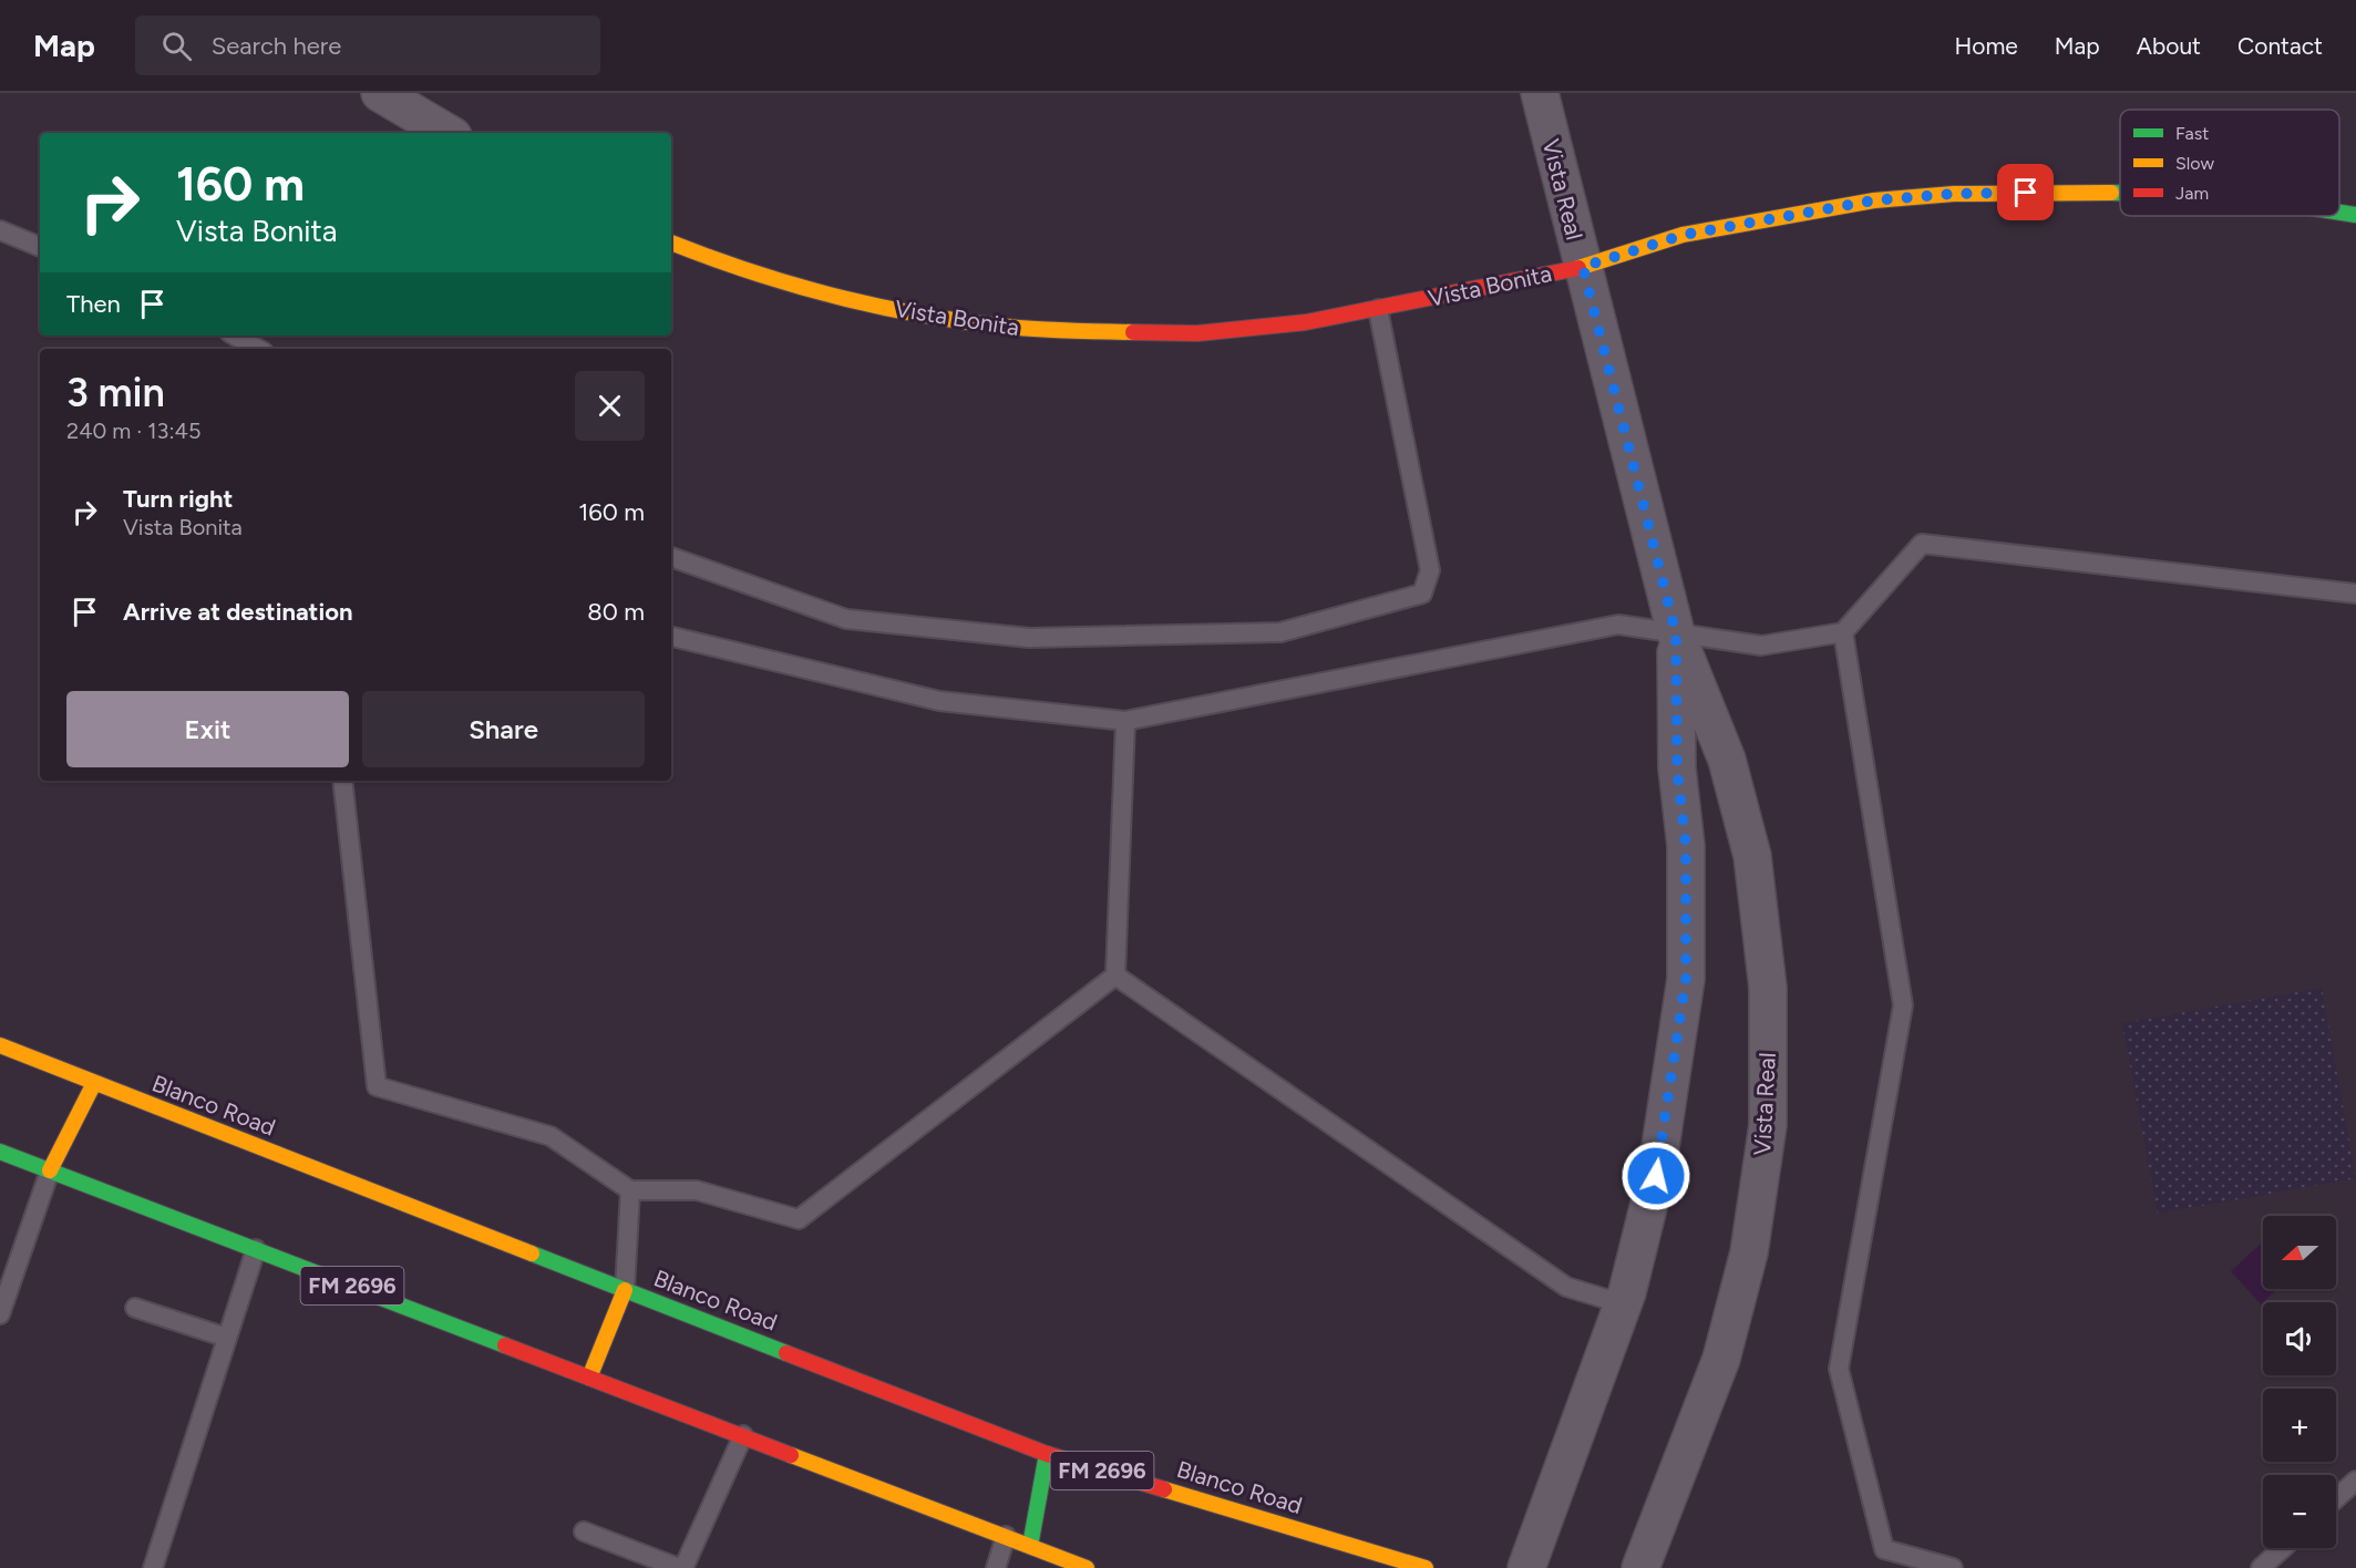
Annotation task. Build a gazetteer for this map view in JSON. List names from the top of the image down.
{
  "streets": {
    "main road": ["Vista Bonita", "Blanco Road", "FM 2696"],
    "street": ["Vista Real"]
  },
  "crossings": [
    ["Vista Real", "Vista Bonita"]
  ],
  "legend": ["Fast", "Slow", "Jam"],
  "north": "left",
  "page": {
    "header": "Map",
    "search": "Search here",
    "nav": [
      "Home",
      "Map",
      "About",
      "Contact"
    ],
    "turn": ["160 m", "Vista Bonita"],
    "then": "Then",
    "heading": ["3 min", "240 m · 13:45"],
    "list": [
      {
        "name": "Turn right",
        "note": "Vista Bonita",
        "value": "160 m"
      },
      {
        "name": "Arrive at destination",
        "value": "80 m"
      }
    ],
    "buttons": ["Exit", "Share"],
    "map_buttons": ["+", "−"]
  }
}
